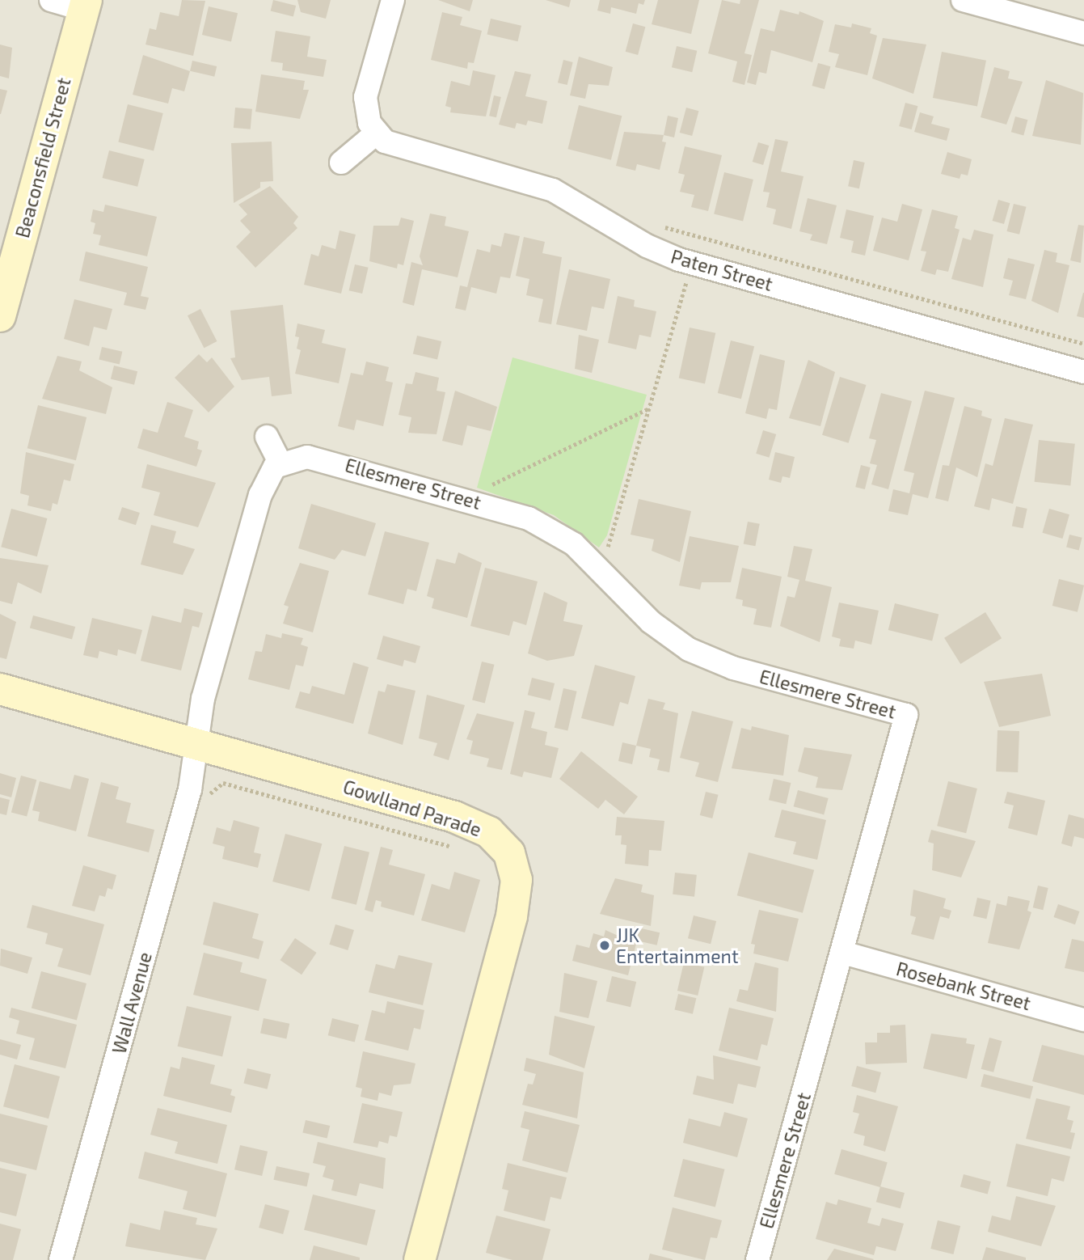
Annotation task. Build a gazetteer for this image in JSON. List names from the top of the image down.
{
  "streets": {
    "street": [
      "Beaconsfield Street",
      "Paten Street",
      "Ellesmere Street",
      "Gowlland Parade",
      "Rosebank Street",
      "Wall Avenue"
    ]
  },
  "crossings": [
    ["Ellesmere Street", "Rosebank Street"],
    ["Gowlland Parade", "Wall Avenue"]
  ],
  "places": ["JJK Entertainment"]
}
